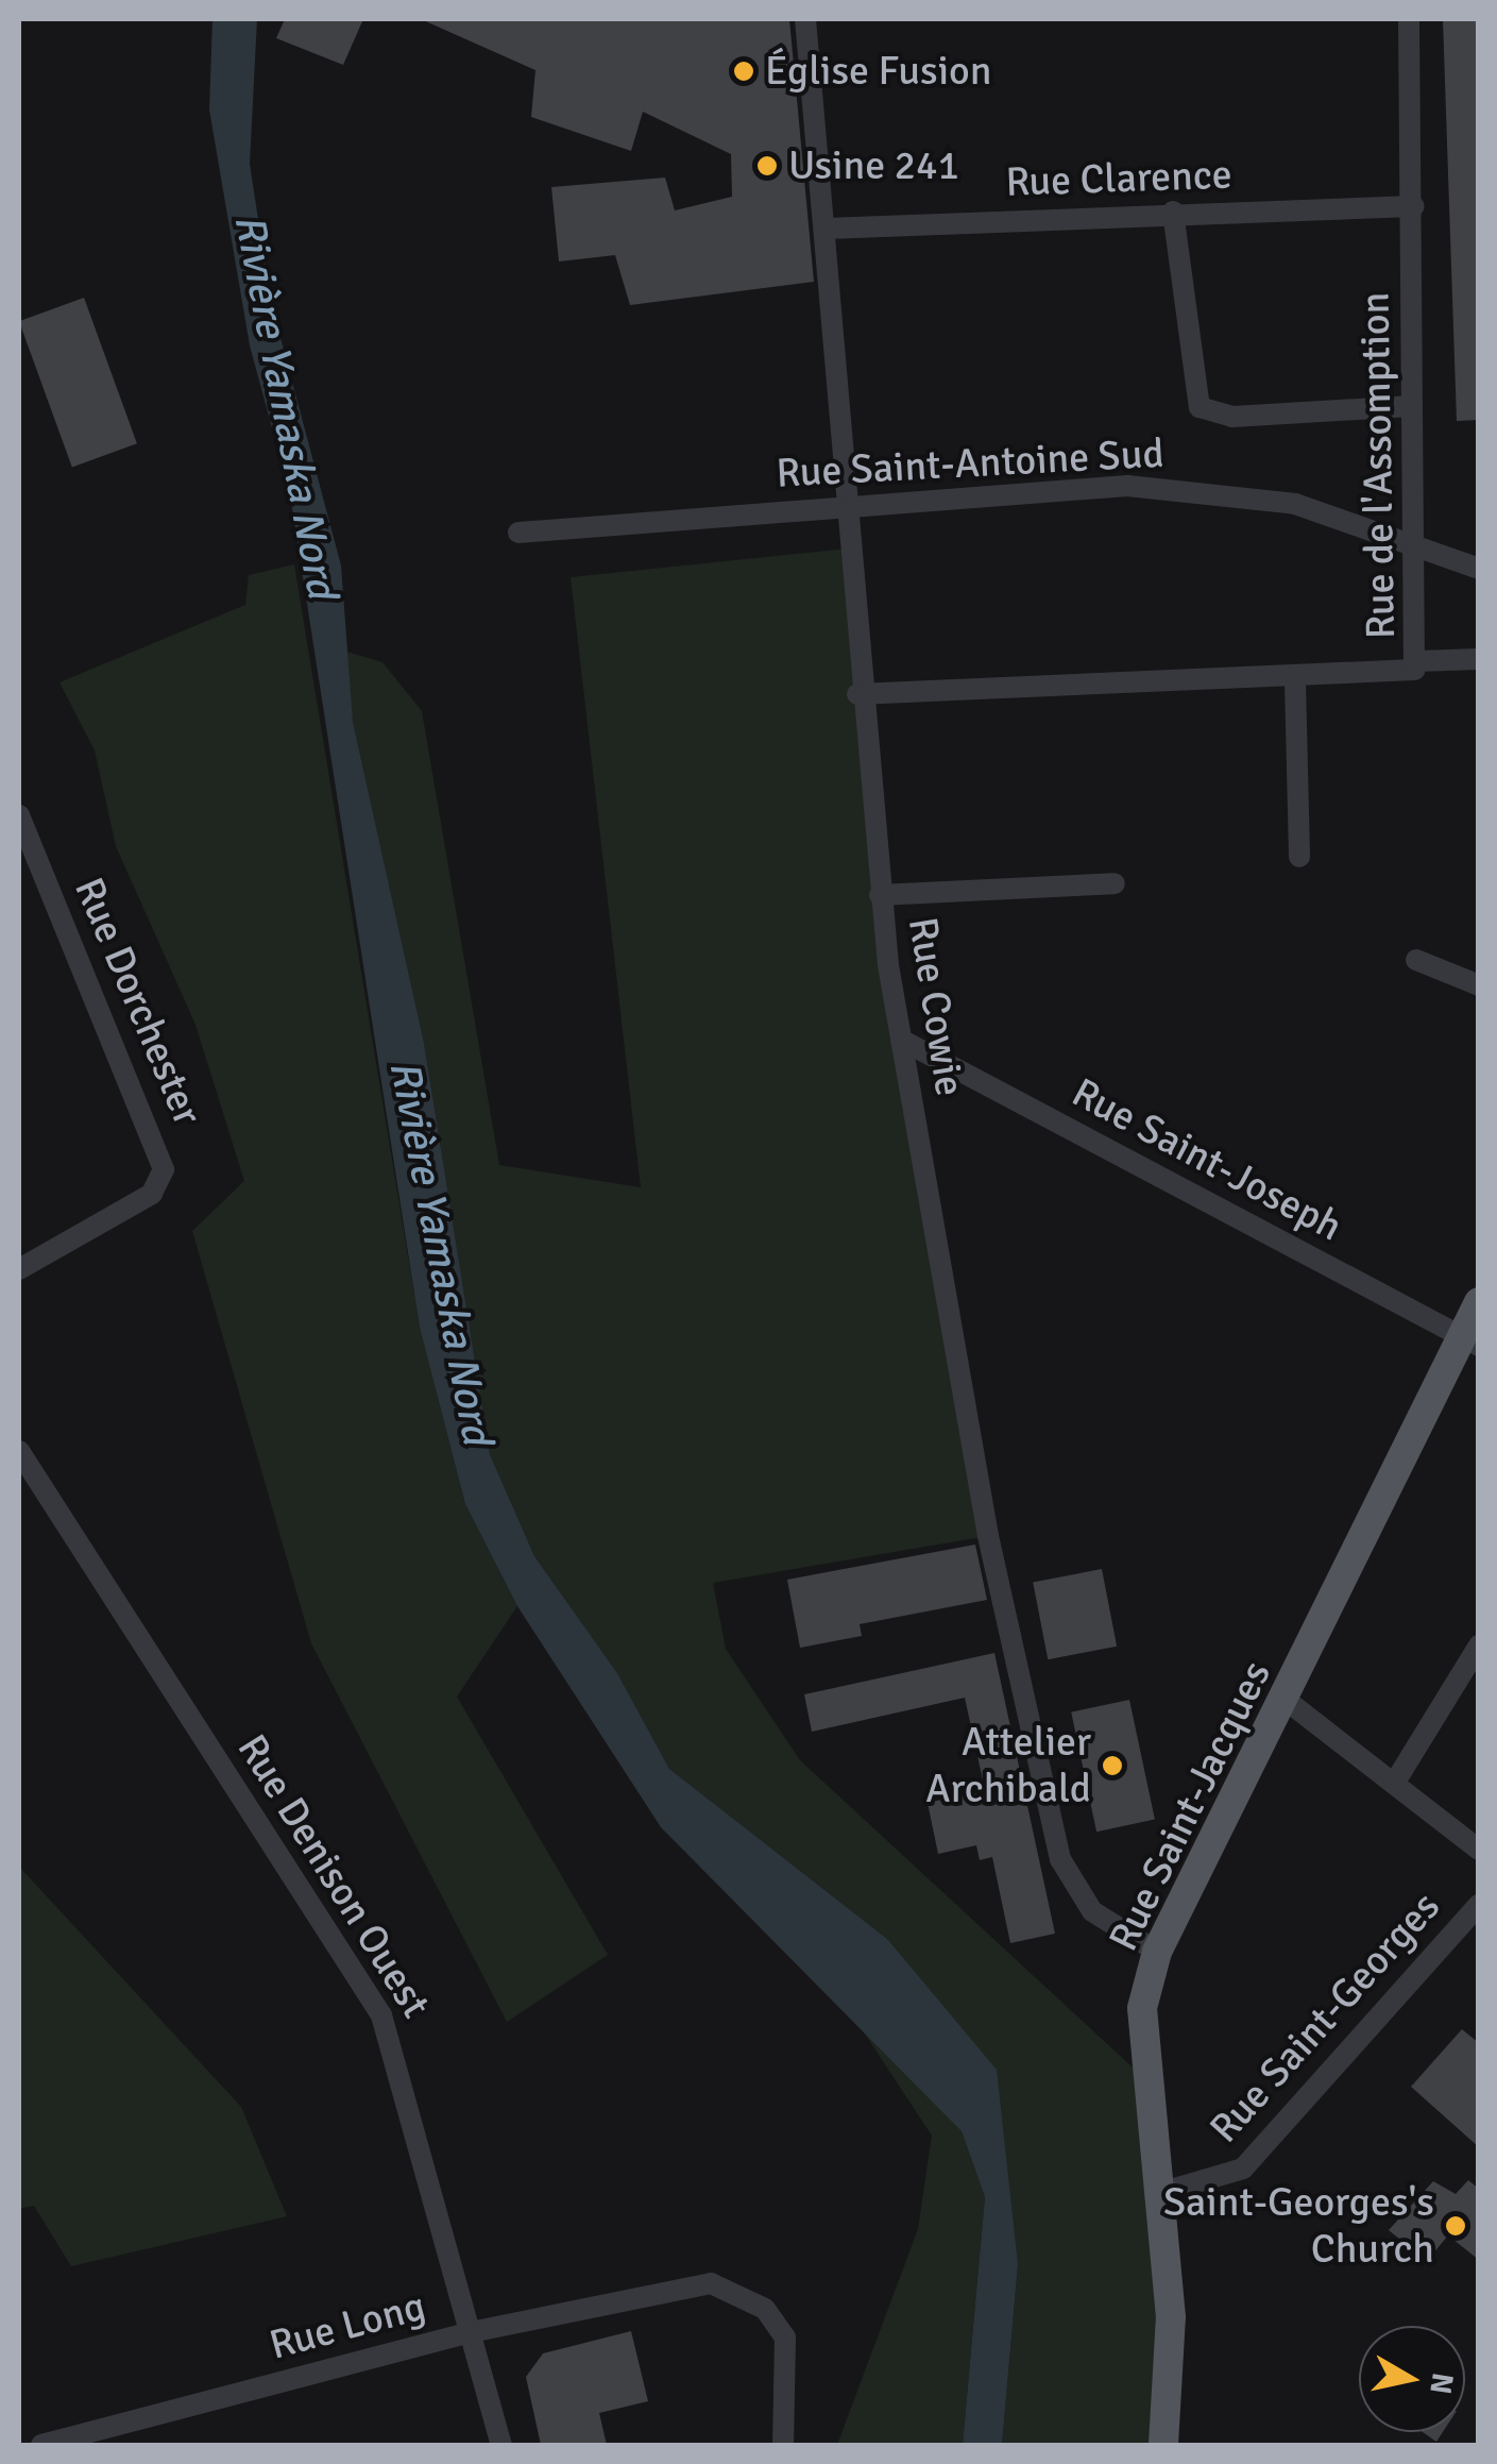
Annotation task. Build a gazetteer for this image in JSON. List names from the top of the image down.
{
  "streets": {
    "main road": ["Rue Saint-Jacques"],
    "street": [
      "Rue Clarence",
      "Rue Saint-Antoine Sud",
      "Rue de l'Assomption",
      "Rue Dorchester",
      "Rue Cowie",
      "Rue Saint-Joseph",
      "Rue Denison Ouest",
      "Rue Saint-Georges",
      "Rue Long"
    ]
  },
  "crossings": [
    ["Rue Clarence", "Rue de l'Assomption"],
    ["Rue Clarence", "Rue Cowie"],
    ["Rue Saint-Antoine Sud", "Rue de l'Assomption"],
    ["Rue Saint-Antoine Sud", "Rue Cowie"],
    ["Rue de l'Assomption", "Rue Cowie"],
    ["Rue Cowie", "Rue Saint-Joseph"],
    ["Rue Cowie", "Rue Saint-Jacques"],
    ["Rue Saint-Joseph", "Rue Saint-Jacques"],
    ["Rue Saint-Jacques", "Rue Saint-Georges"],
    ["Rue Denison Ouest", "Rue Long"]
  ],
  "water": ["Rivière Yamaska Nord"],
  "places": [
    "Église Fusion",
    "Usine 241",
    "Attelier Archibald",
    "Saint-Georges's Church"
  ],
  "north": "right"
}
